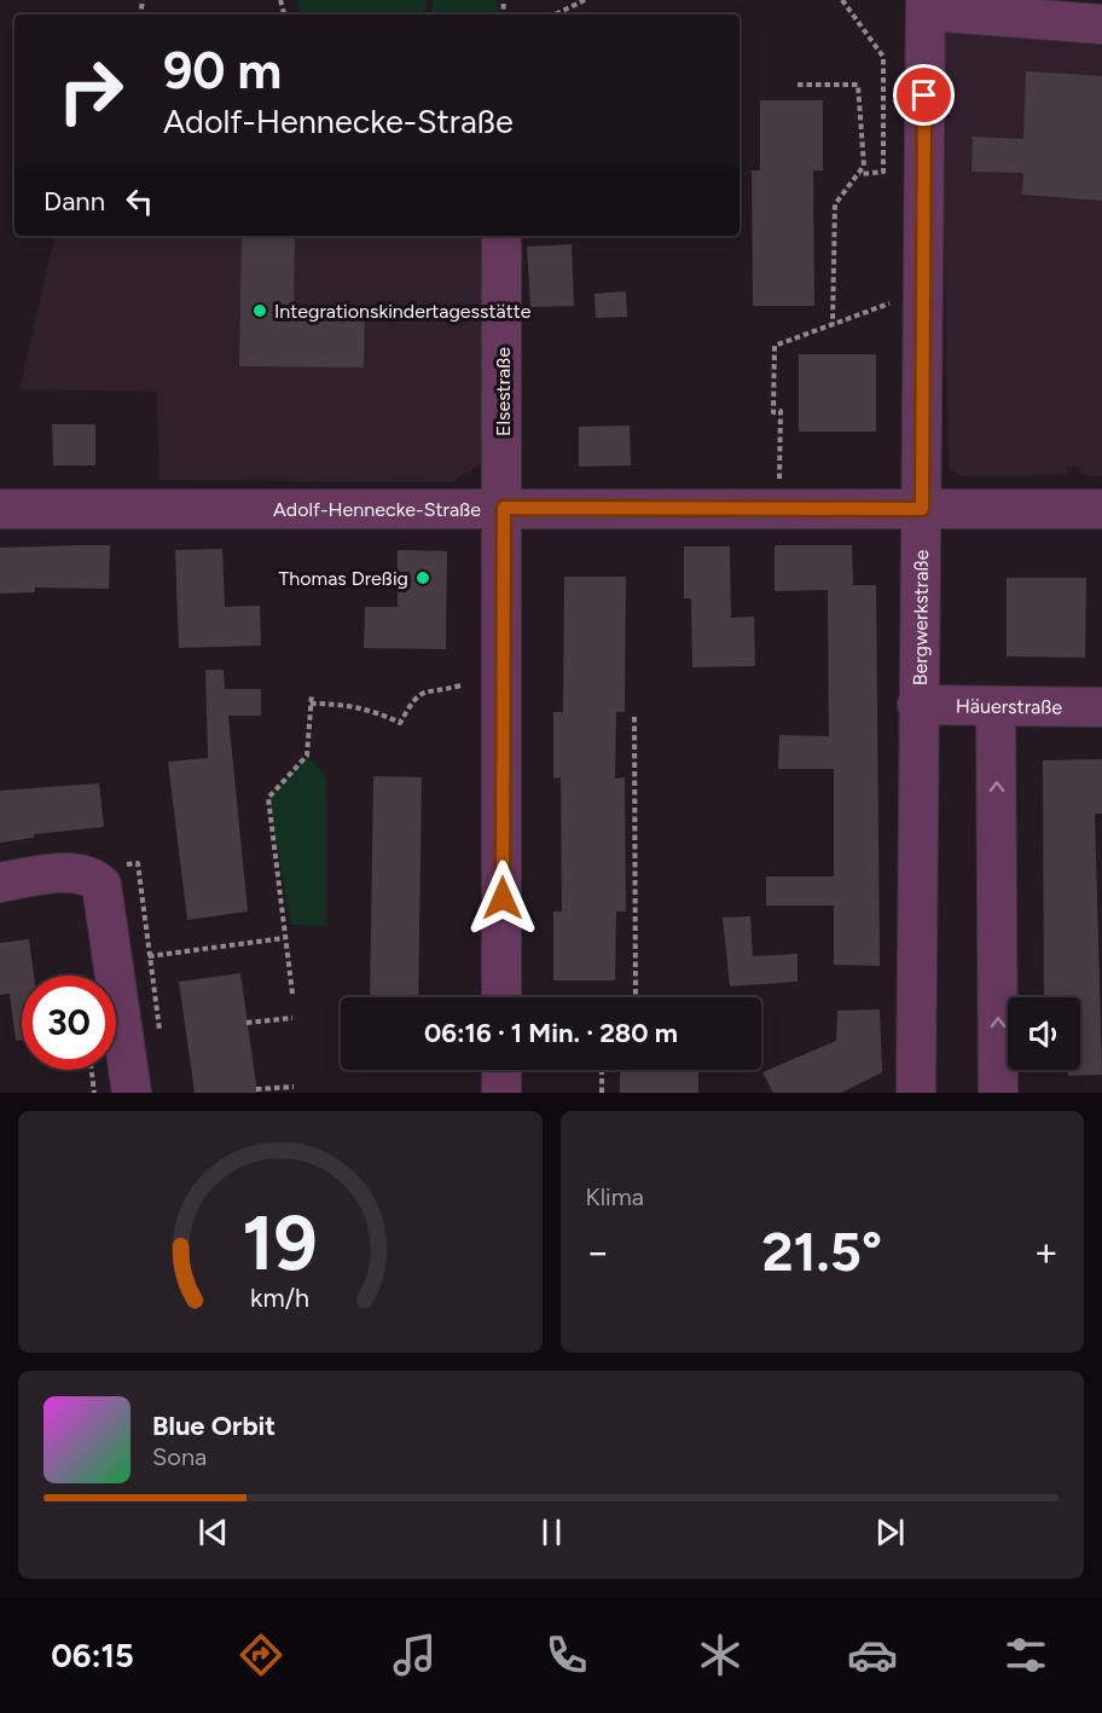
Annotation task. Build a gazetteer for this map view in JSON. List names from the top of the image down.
{
  "streets": {
    "street": [
      "Elsestraße",
      "Adolf-Hennecke-Straße",
      "Bergwerkstraße",
      "Häuerstraße"
    ]
  },
  "crossings": [
    ["Elsestraße", "Adolf-Hennecke-Straße"],
    ["Adolf-Hennecke-Straße", "Bergwerkstraße"],
    ["Bergwerkstraße", "Häuerstraße"]
  ],
  "places": ["Integrationskindertagesstätte", "Thomas Dreßig"],
  "page": {
    "turn": ["90 m", "Adolf-Hennecke-Straße"],
    "then": "Dann",
    "limit": "30",
    "trip": "06:16 · 1 Min. · 280 m",
    "tile": "Klima",
    "heat": ["−", "21.5°", "+"],
    "song": ["Blue Orbit", "Sona"],
    "tabs": "06:15",
    "gauge": ["19", "km/h"]
  }
}
